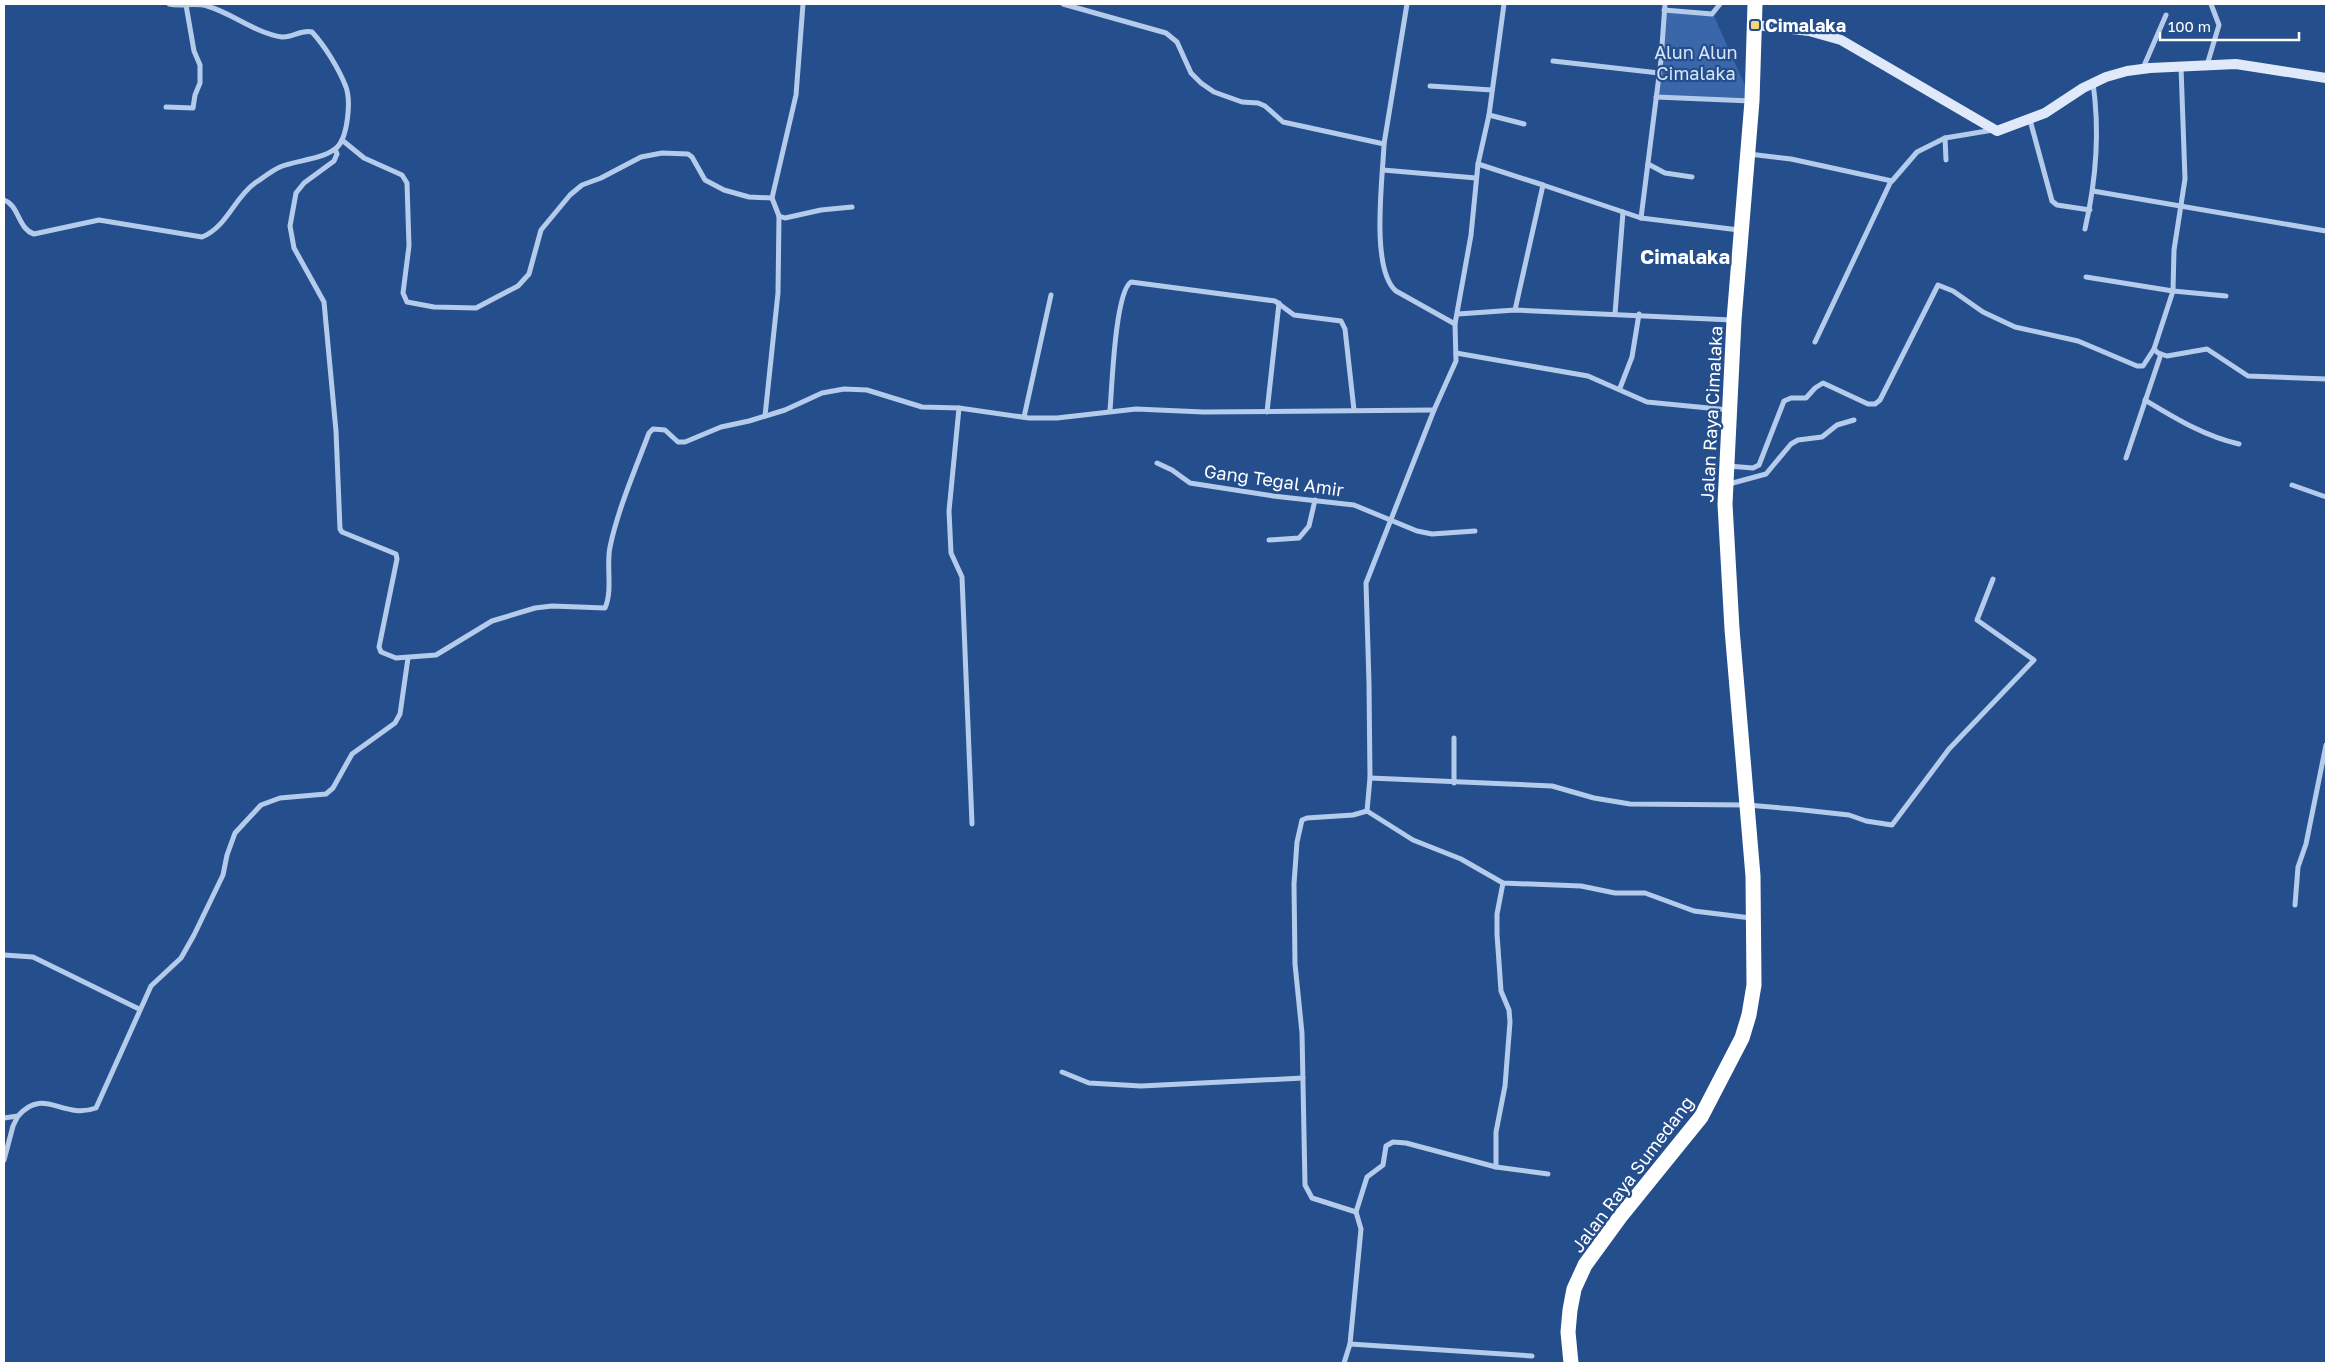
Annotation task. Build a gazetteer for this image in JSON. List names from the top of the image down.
{
  "streets": {
    "highway": ["Jalan Raya Cimalaka", "Jalan Raya Sumedang"],
    "street": ["Gang Tegal Amir"]
  },
  "crossings": [
    ["Jalan Raya Cimalaka", "Jalan Raya Sumedang"]
  ],
  "districts": ["Cimalaka"],
  "parks": ["Alun Alun Cimalaka"],
  "places": {
    "transit": ["Cimalaka"]
  },
  "scale_bar": "100 m"
}
